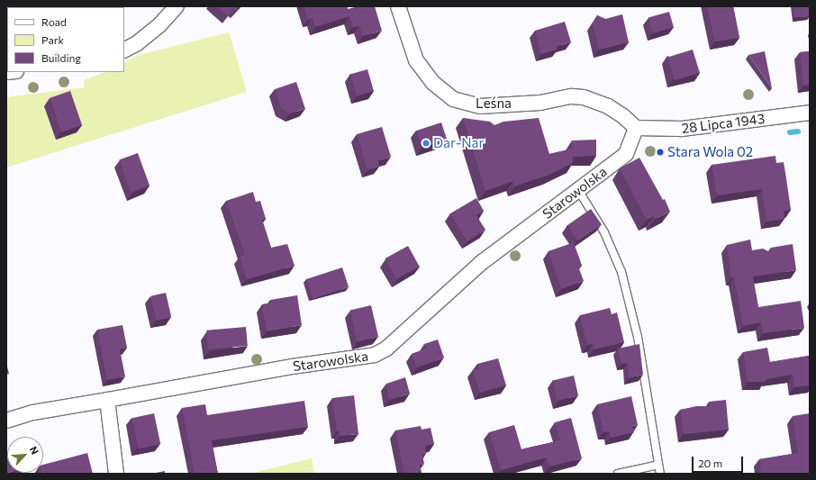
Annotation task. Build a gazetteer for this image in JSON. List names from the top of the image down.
{
  "streets": {
    "street": ["Leśna", "28 Lipca 1943", "Starowolska"]
  },
  "crossings": [
    ["Leśna", "28 Lipca 1943"],
    ["Leśna", "Starowolska"],
    ["28 Lipca 1943", "Starowolska"]
  ],
  "places": ["Dar-Nar", "Stara Wola 02"],
  "legend": ["Road", "Park", "Building"],
  "scale_bar": "20 m",
  "north": "top right"
}
